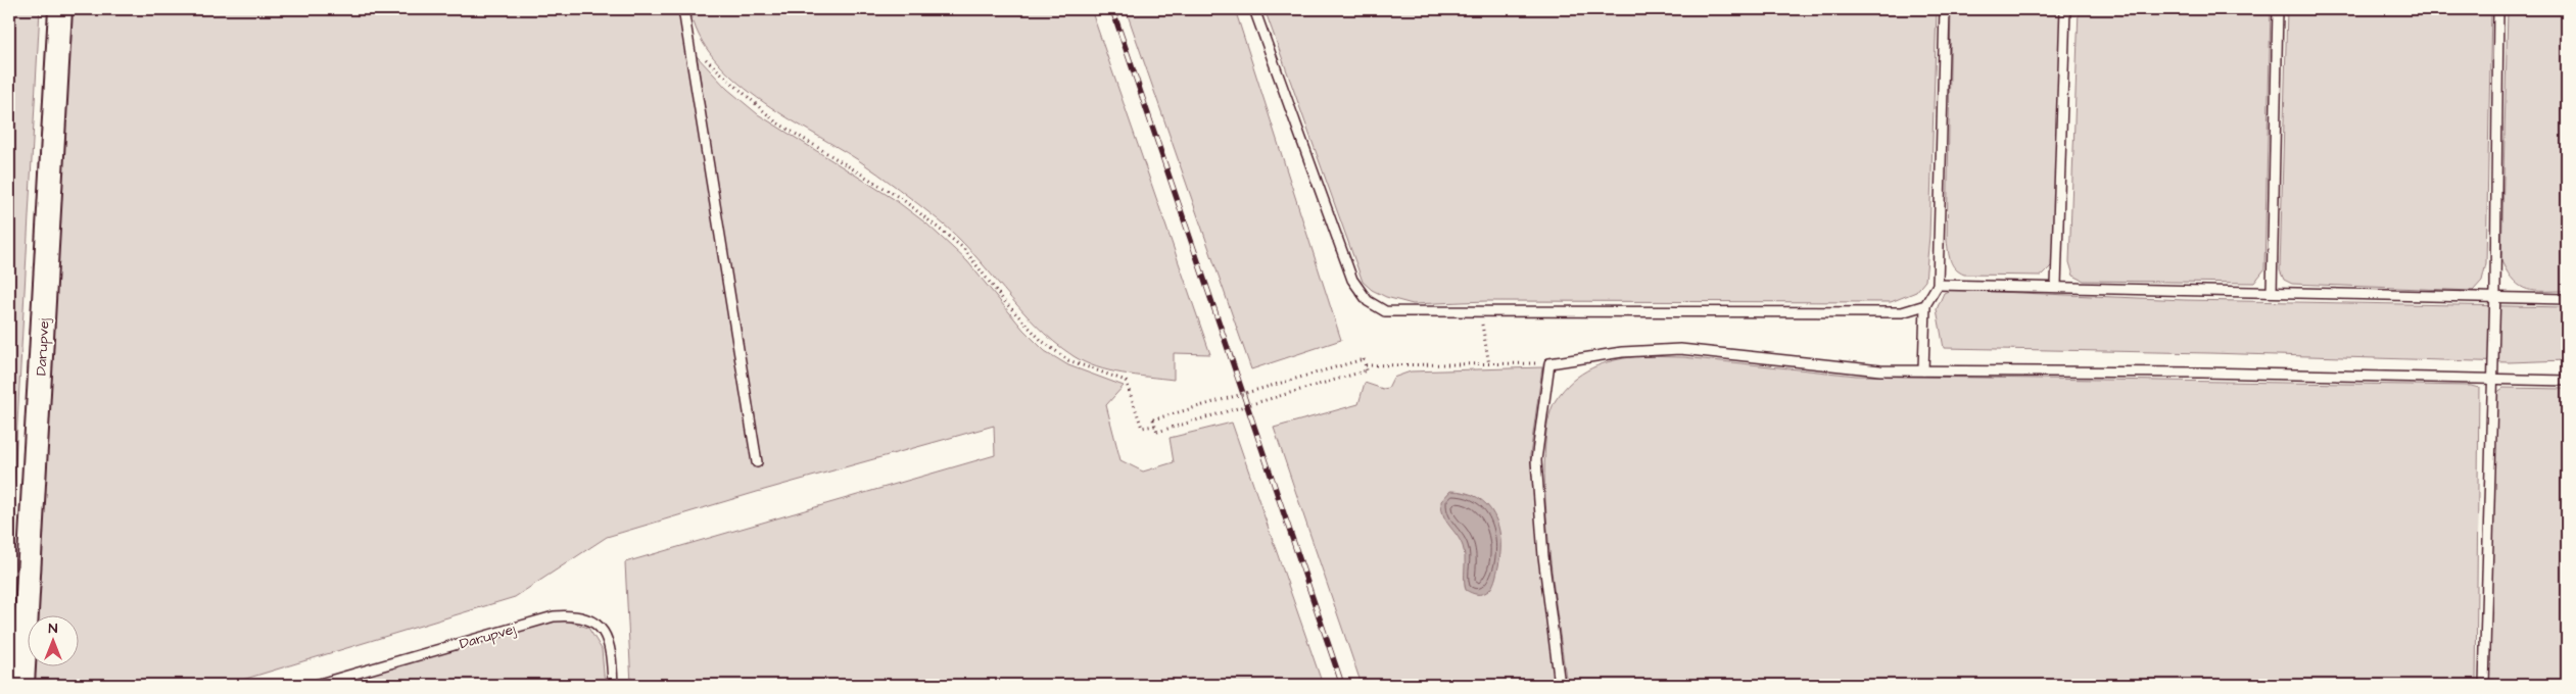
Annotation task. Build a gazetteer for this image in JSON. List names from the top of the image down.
{
  "streets": {
    "street": ["Darupvej"]
  },
  "north": "top"
}
